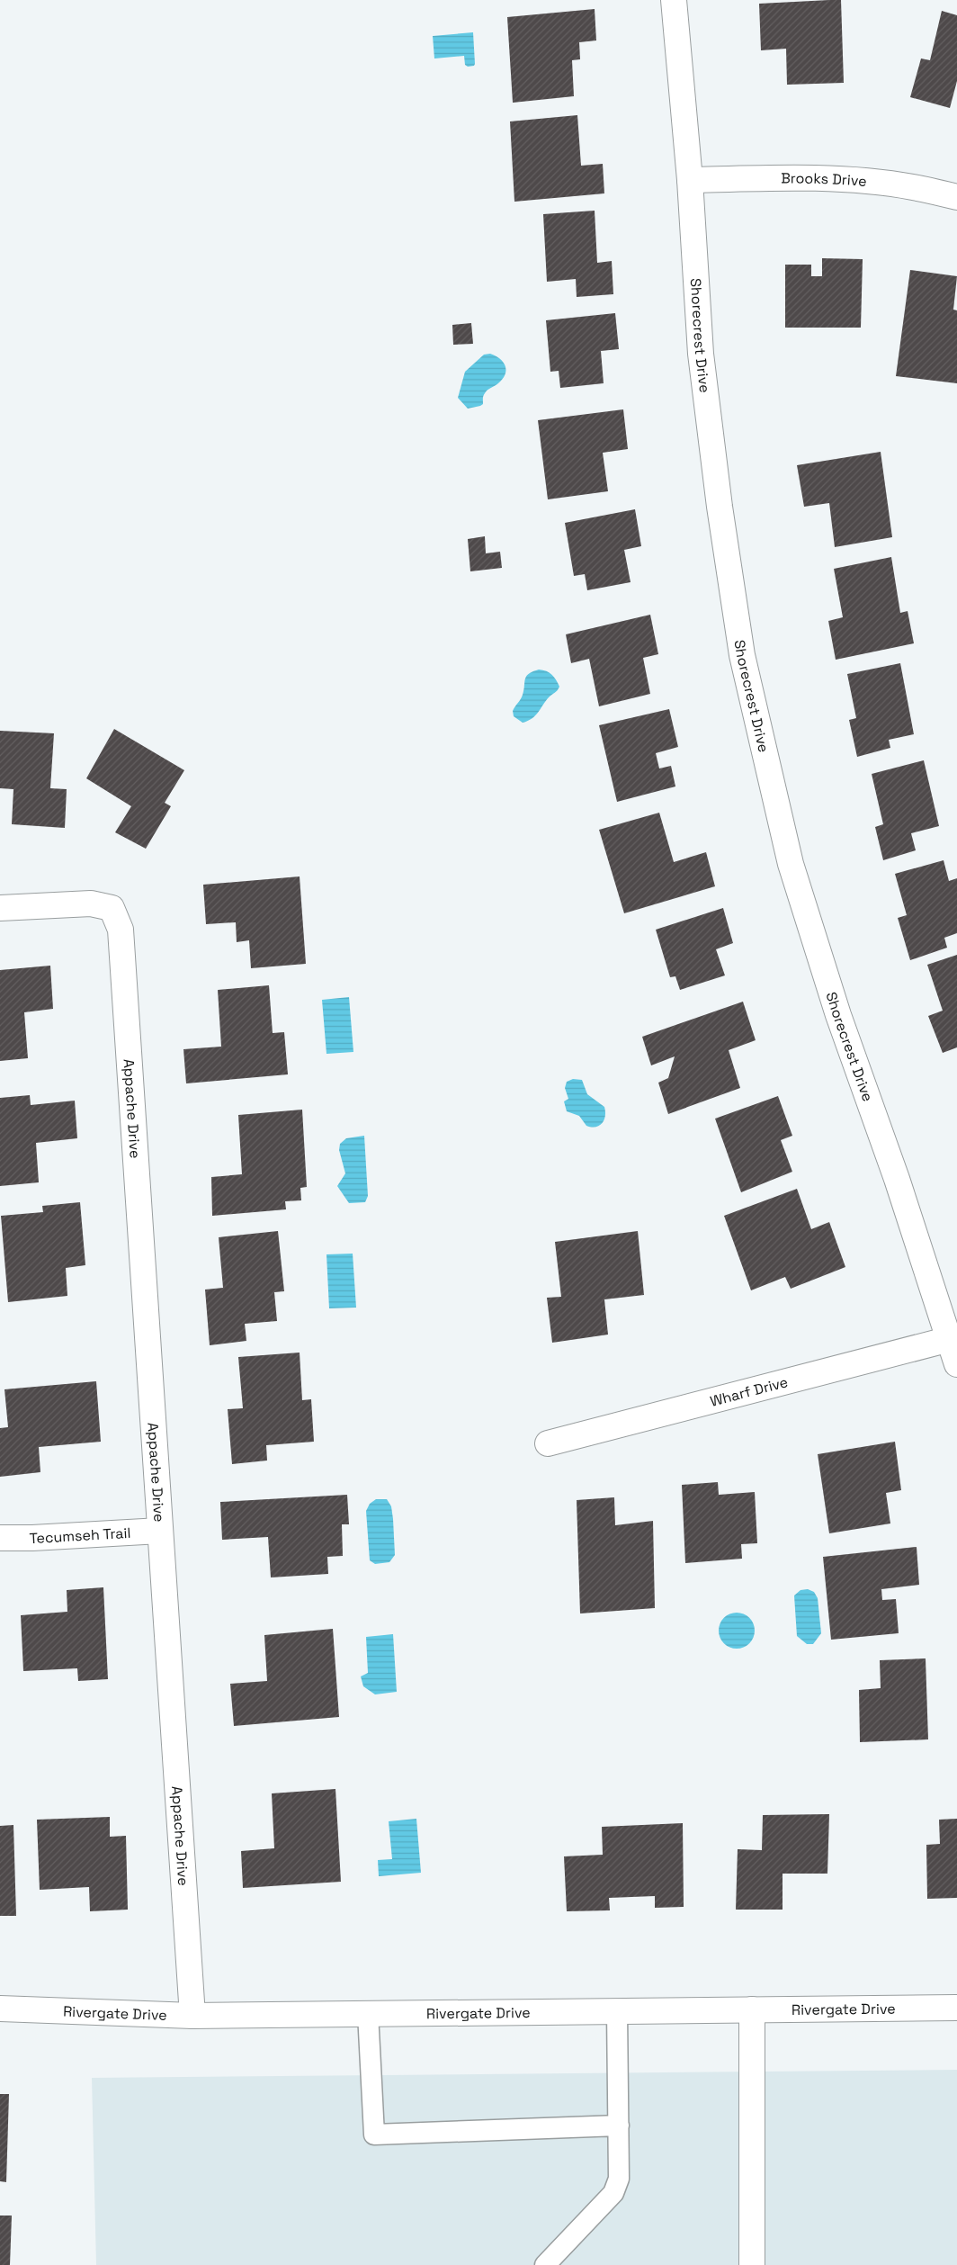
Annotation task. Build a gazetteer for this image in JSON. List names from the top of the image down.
{
  "streets": {
    "street": [
      "Brooks Drive",
      "Shorecrest Drive",
      "Appache Drive",
      "Wharf Drive",
      "Tecumseh Trail",
      "Rivergate Drive"
    ]
  },
  "crossings": [
    ["Brooks Drive", "Shorecrest Drive"],
    ["Shorecrest Drive", "Wharf Drive"],
    ["Appache Drive", "Tecumseh Trail"],
    ["Appache Drive", "Rivergate Drive"]
  ]
}
